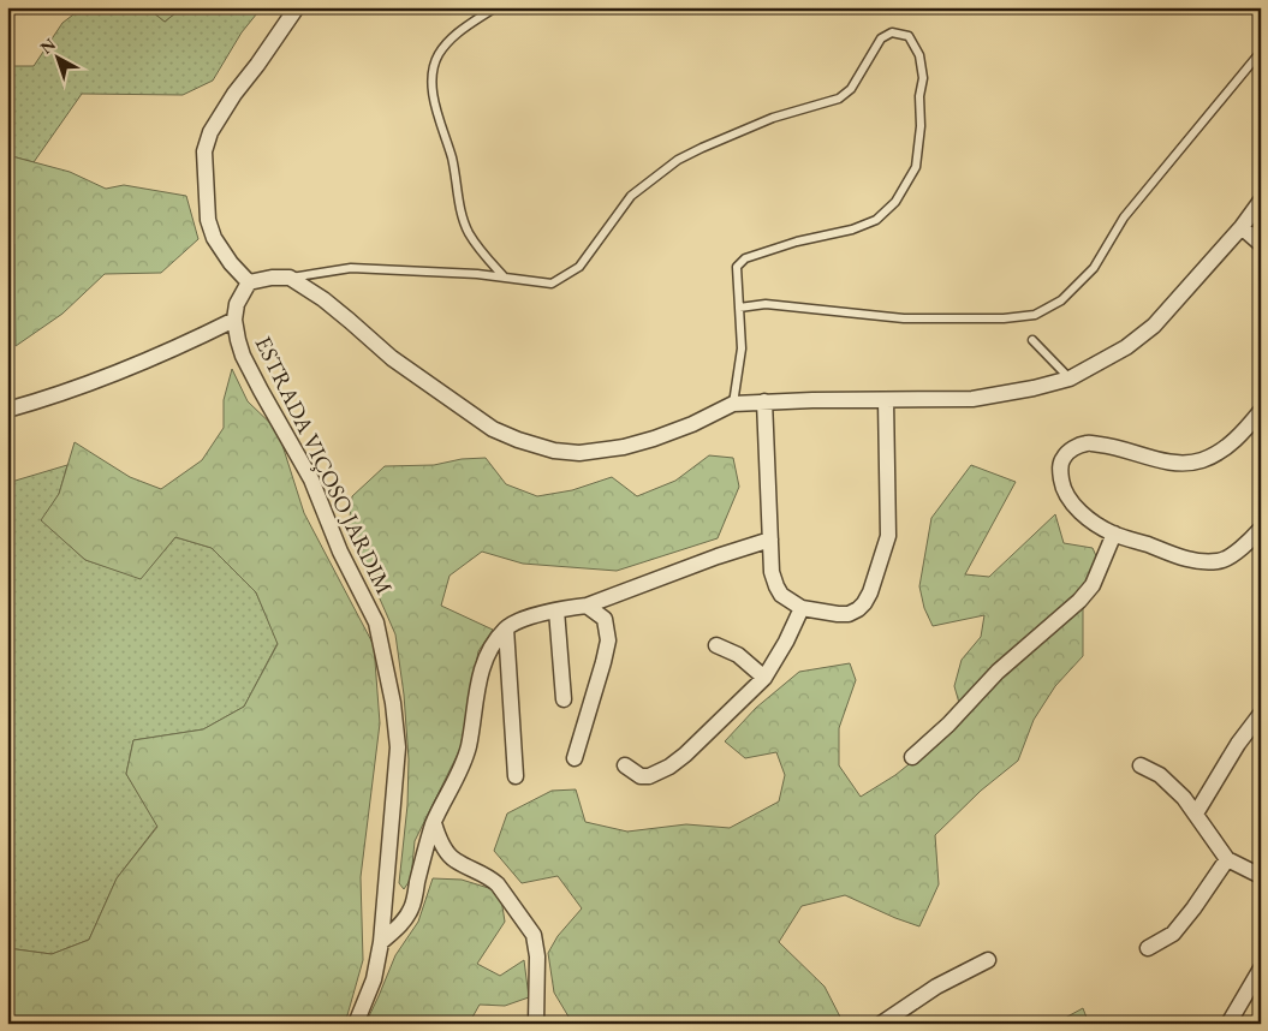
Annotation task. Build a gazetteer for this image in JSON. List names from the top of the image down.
{
  "streets": {
    "street": ["ESTRADA VIÇOSO JARDIM"]
  },
  "north": "top left"
}
